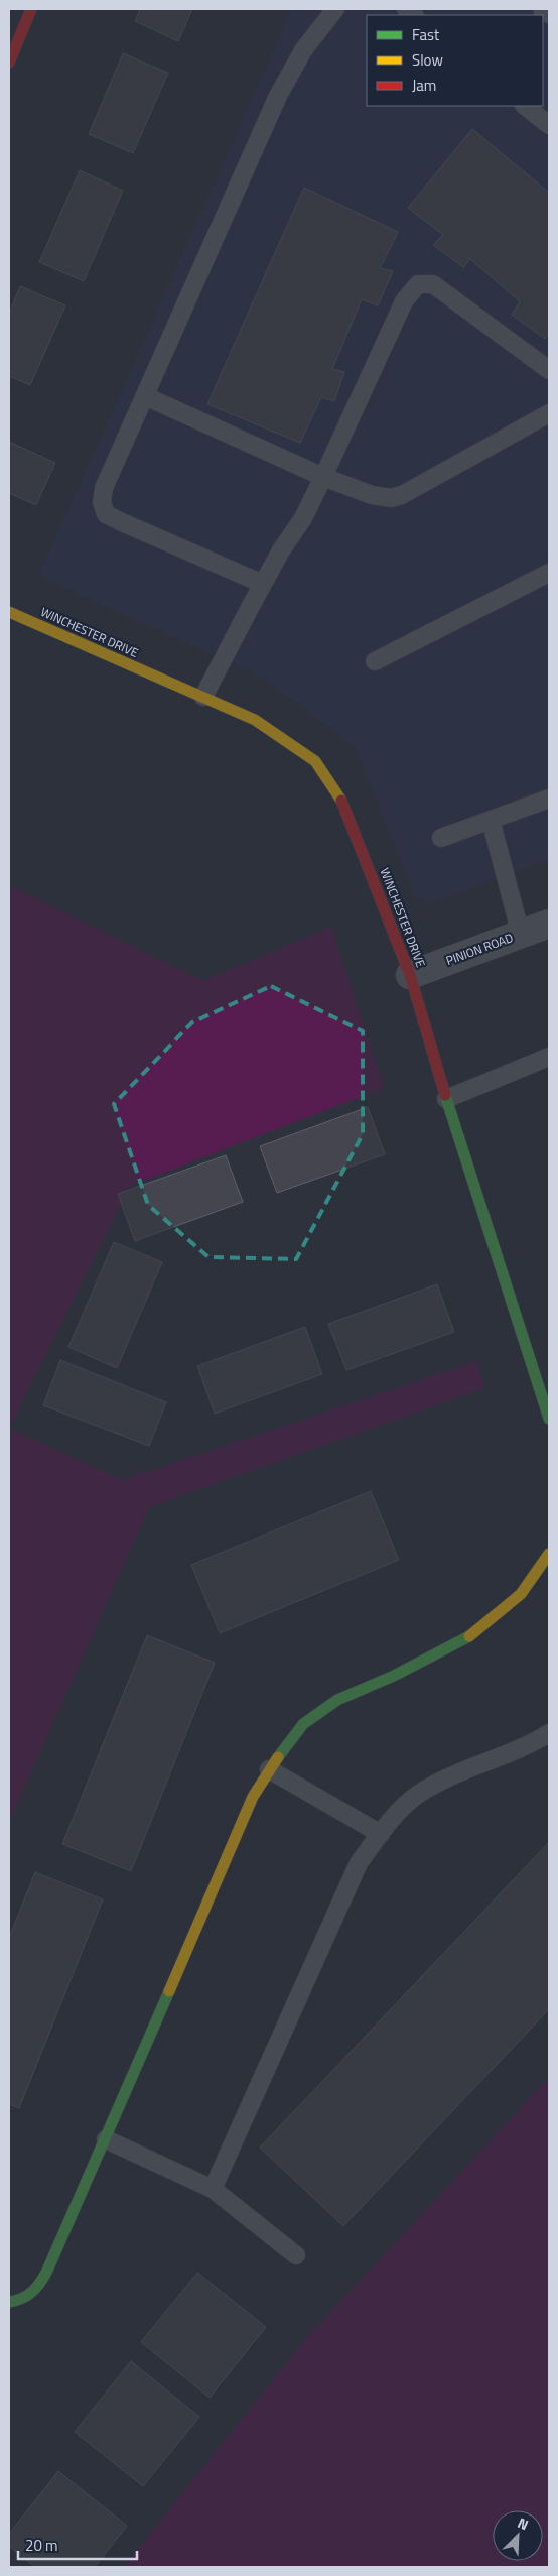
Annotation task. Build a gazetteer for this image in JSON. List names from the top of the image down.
{
  "streets": {
    "street": ["WINCHESTER DRIVE", "PINION ROAD"]
  },
  "crossings": [
    ["WINCHESTER DRIVE", "PINION ROAD"]
  ],
  "legend": ["Fast", "Slow", "Jam"],
  "scale_bar": "20 m",
  "north": "top right"
}
